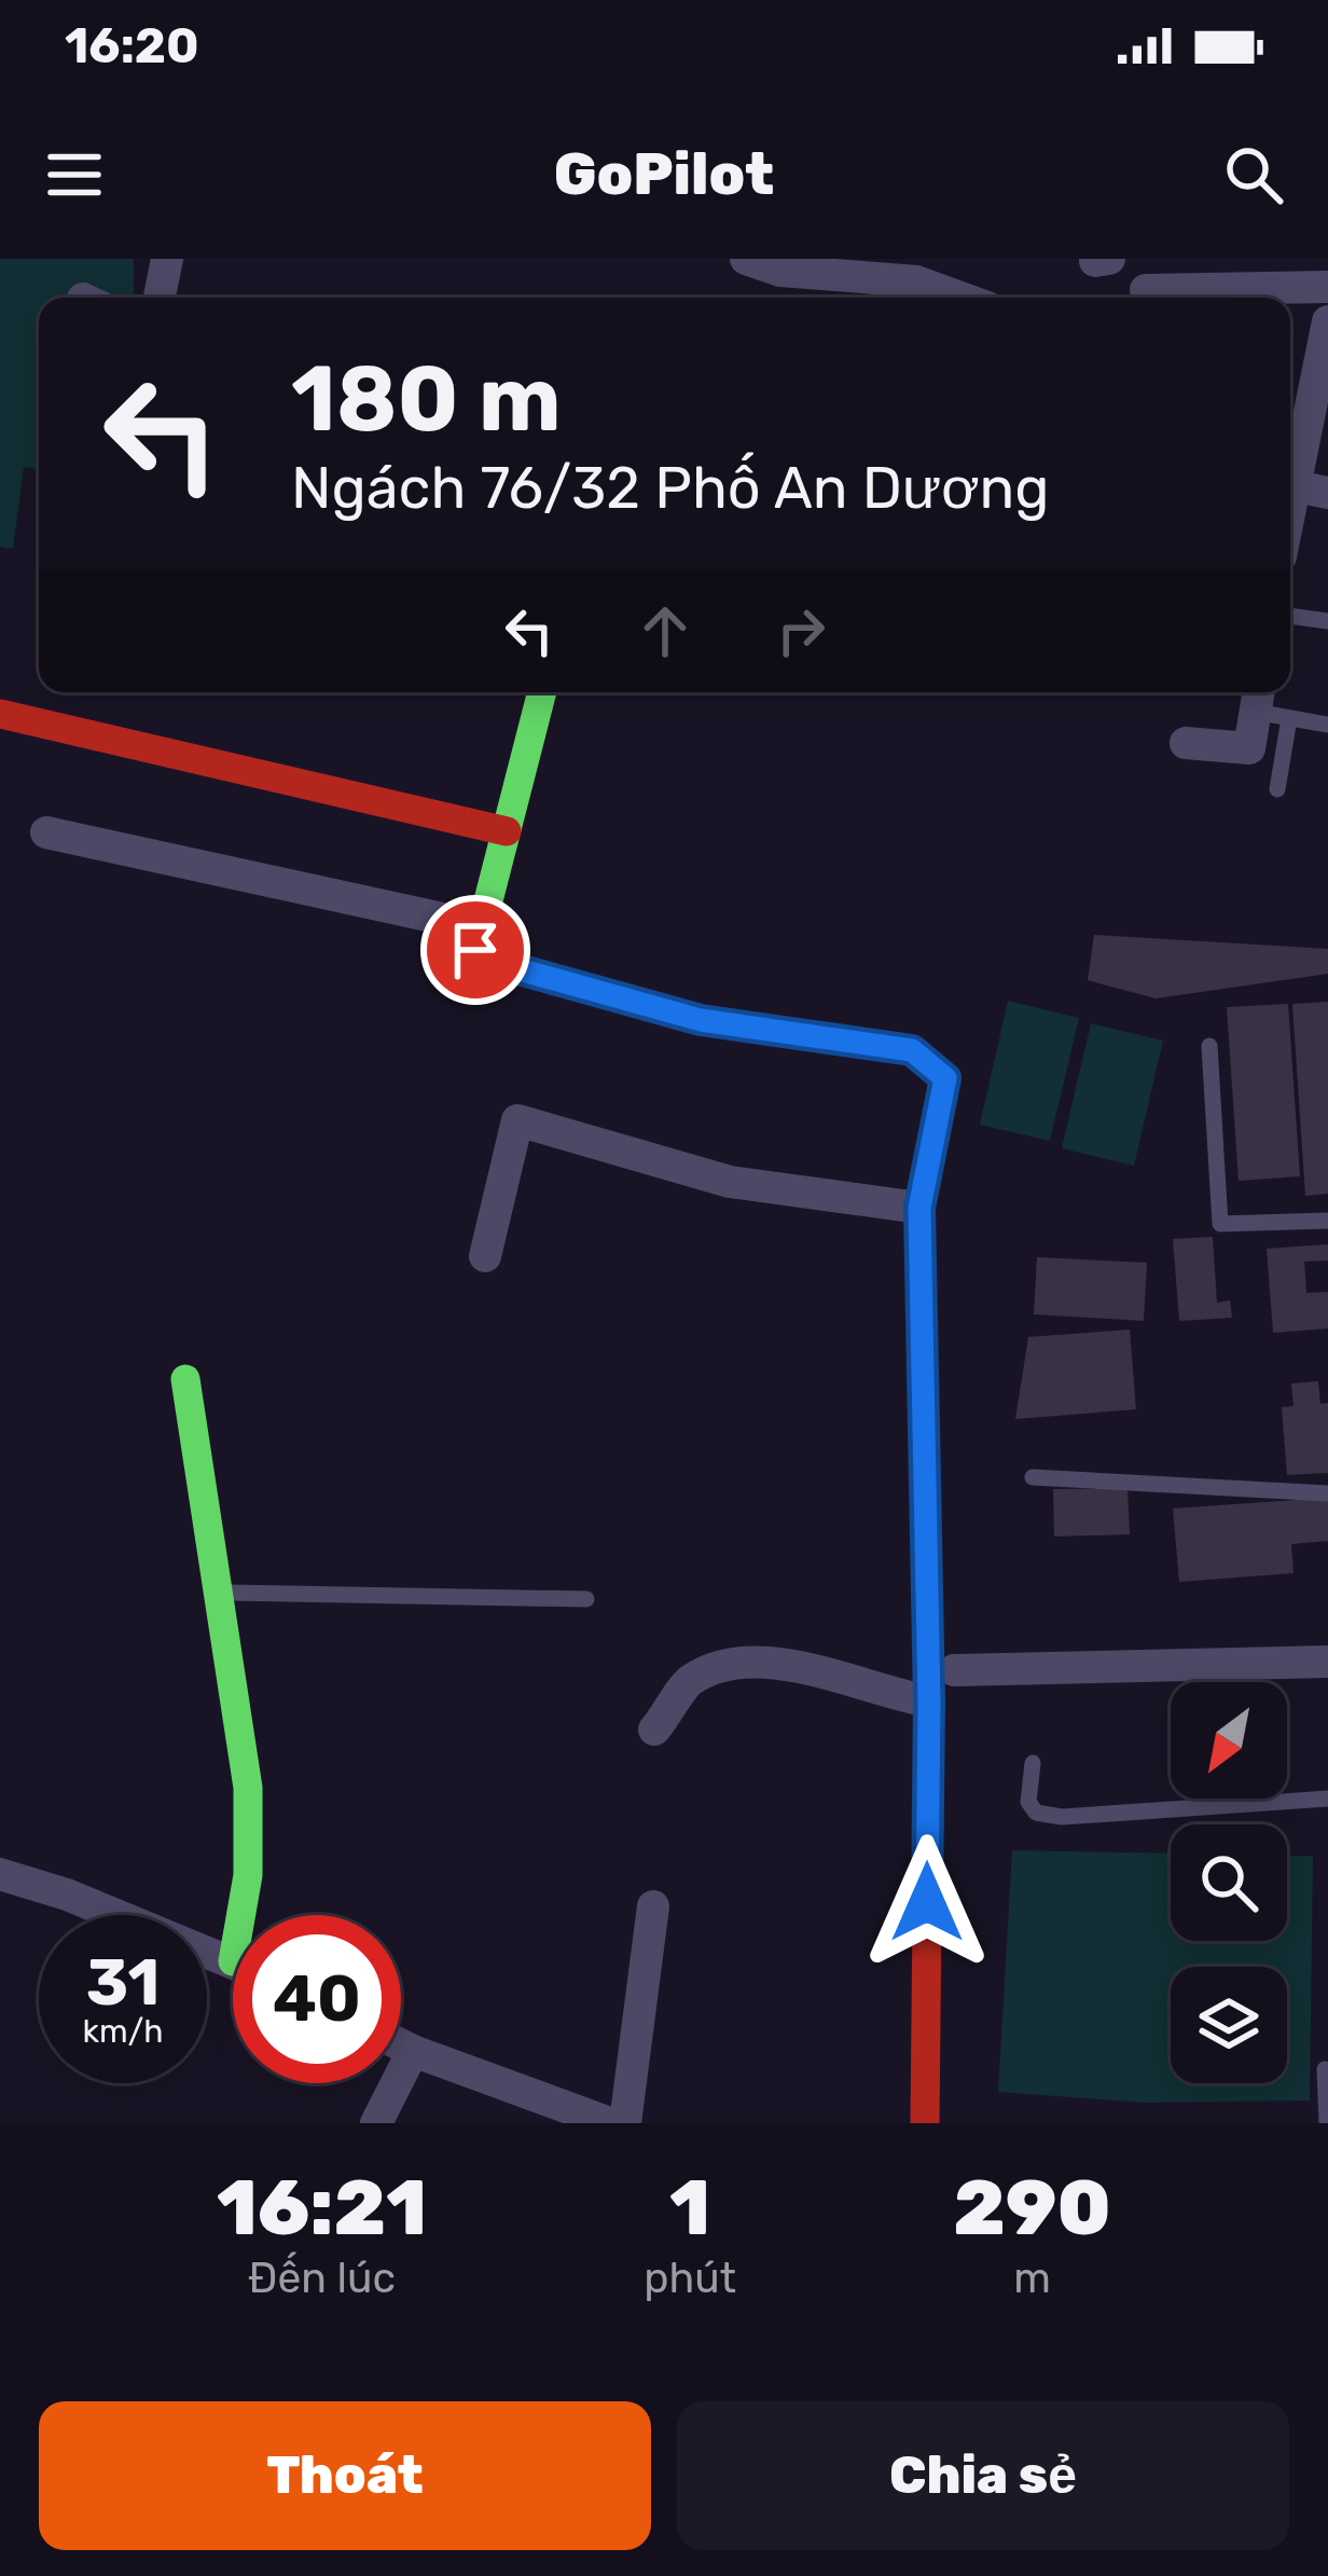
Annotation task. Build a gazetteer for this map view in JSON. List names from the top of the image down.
{
  "north": "bottom left",
  "page": {
    "status": "16:20",
    "header": "GoPilot",
    "turn": ["180 m", "Ngách 76/32 Phố An Dương"],
    "speed": "31 km/h",
    "limit": "40",
    "eta": [
      "16:21",
      "Đến lúc",
      "1",
      "phút",
      "290",
      "m"
    ],
    "buttons": ["Thoát", "Chia sẻ"]
  }
}
